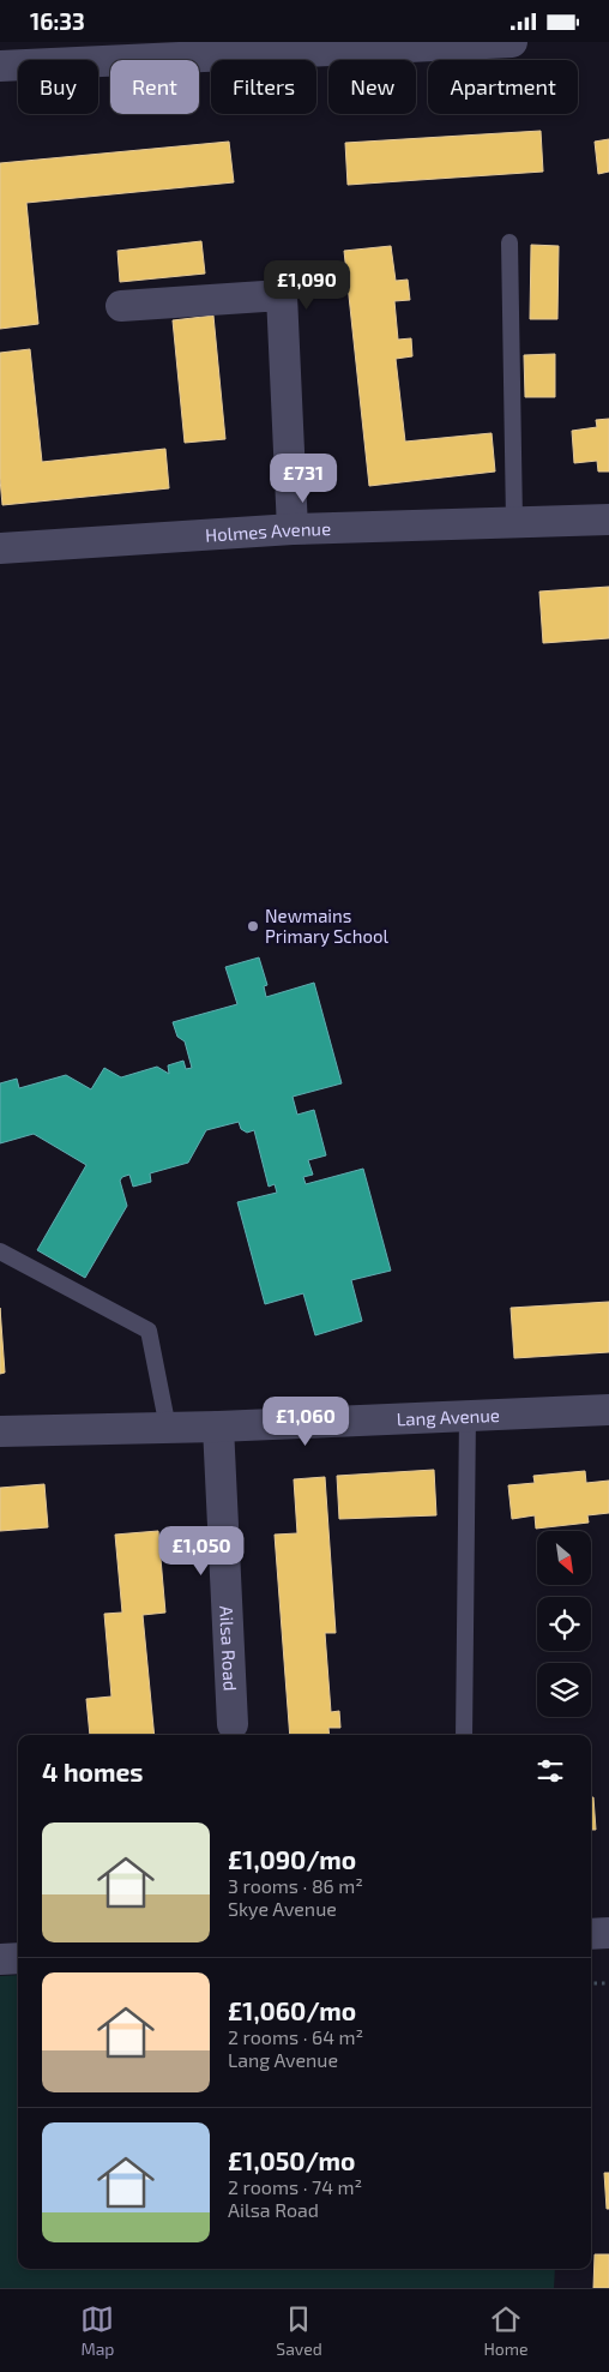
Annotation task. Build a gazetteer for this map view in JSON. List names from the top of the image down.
{
  "streets": {
    "street": ["Holmes Avenue", "Lang Avenue", "Ailsa Road"]
  },
  "crossings": [
    ["Lang Avenue", "Ailsa Road"]
  ],
  "places": ["Newmains Primary School"],
  "north": "bottom right",
  "page": {
    "status": "16:33",
    "chip": [
      "Buy",
      "Rent",
      "Filters",
      "New",
      "Apartment"
    ],
    "price": [
      "£1,090",
      "£731",
      "£1,060",
      "£1,050"
    ],
    "heading": "4 homes",
    "list": [
      {
        "name": "£1,090/mo",
        "note": "3 rooms · 86 m² · Skye Avenue"
      },
      {
        "name": "£1,060/mo",
        "note": "2 rooms · 64 m² · Lang Avenue"
      },
      {
        "name": "£1,050/mo",
        "note": "2 rooms · 74 m² · Ailsa Road"
      }
    ],
    "tabs": ["Map", "Saved", "Home"]
  }
}
